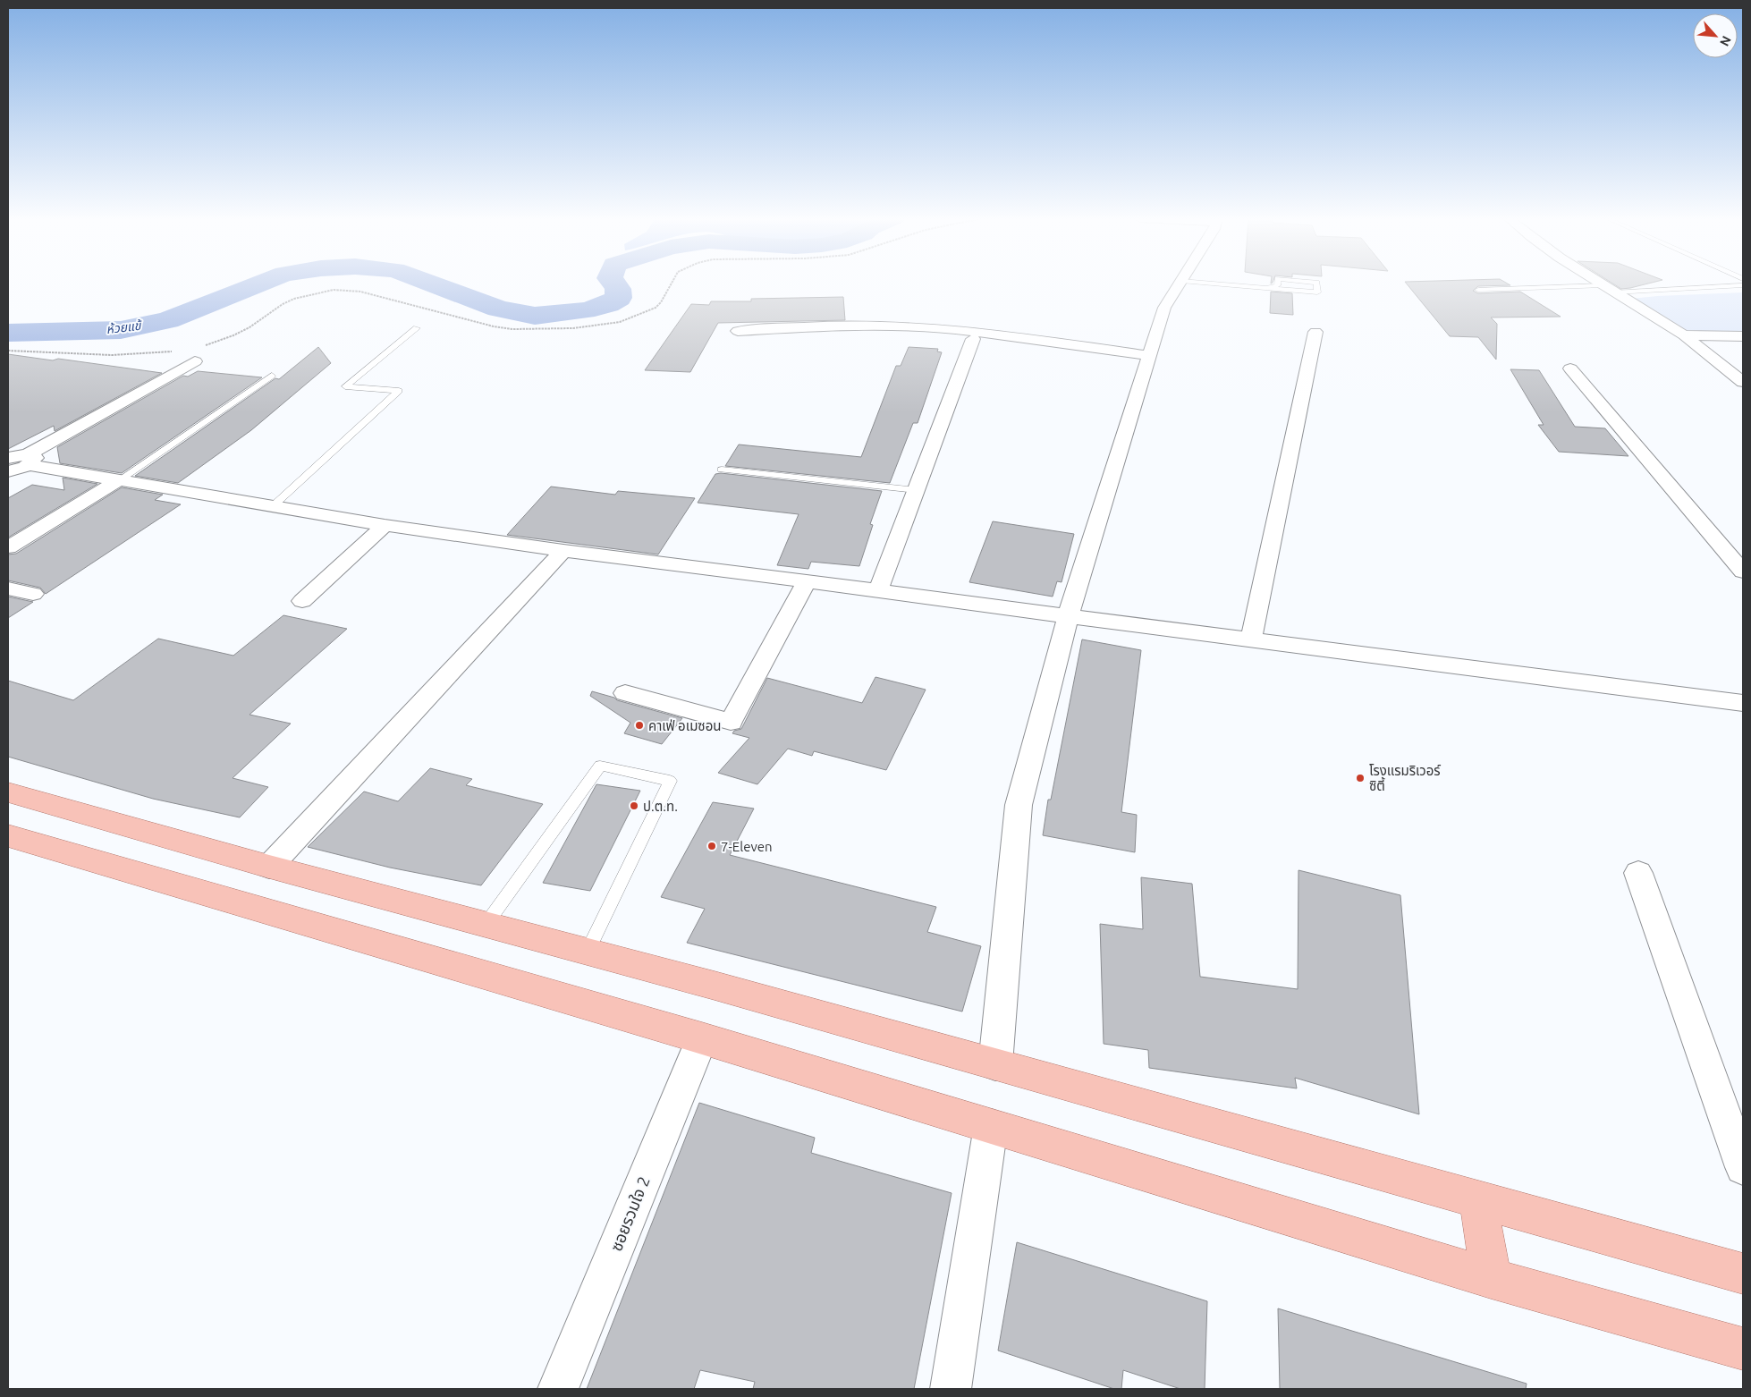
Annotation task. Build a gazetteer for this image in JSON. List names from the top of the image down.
{
  "streets": {
    "street": ["ซอยรวมใจ 2"]
  },
  "water": ["ห้วยแข้"],
  "places": [
    "คาเฟ่ อเมซอน",
    "โรงแรมริเวอร์ ซิตี้",
    "ป.ต.ท.",
    "7-Eleven"
  ],
  "north": "bottom right"
}
